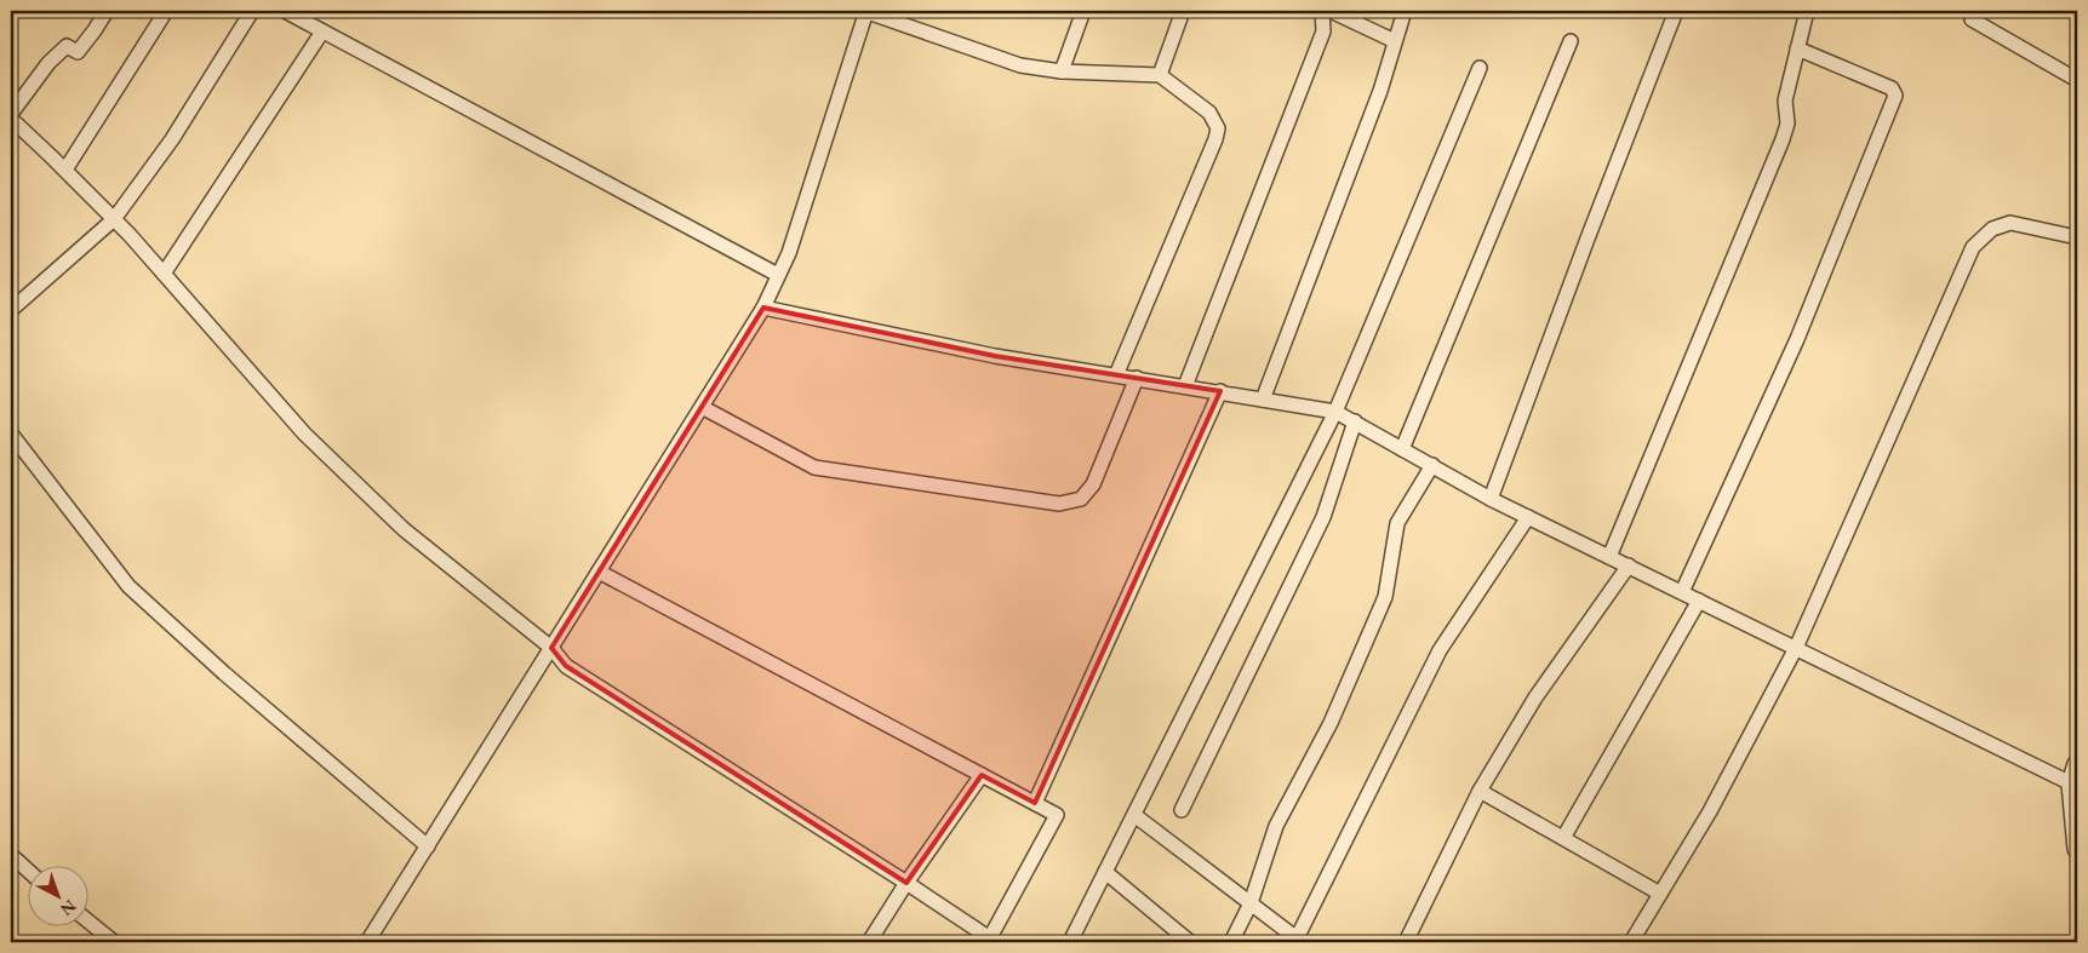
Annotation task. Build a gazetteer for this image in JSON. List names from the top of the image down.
{
  "north": "bottom right"
}
